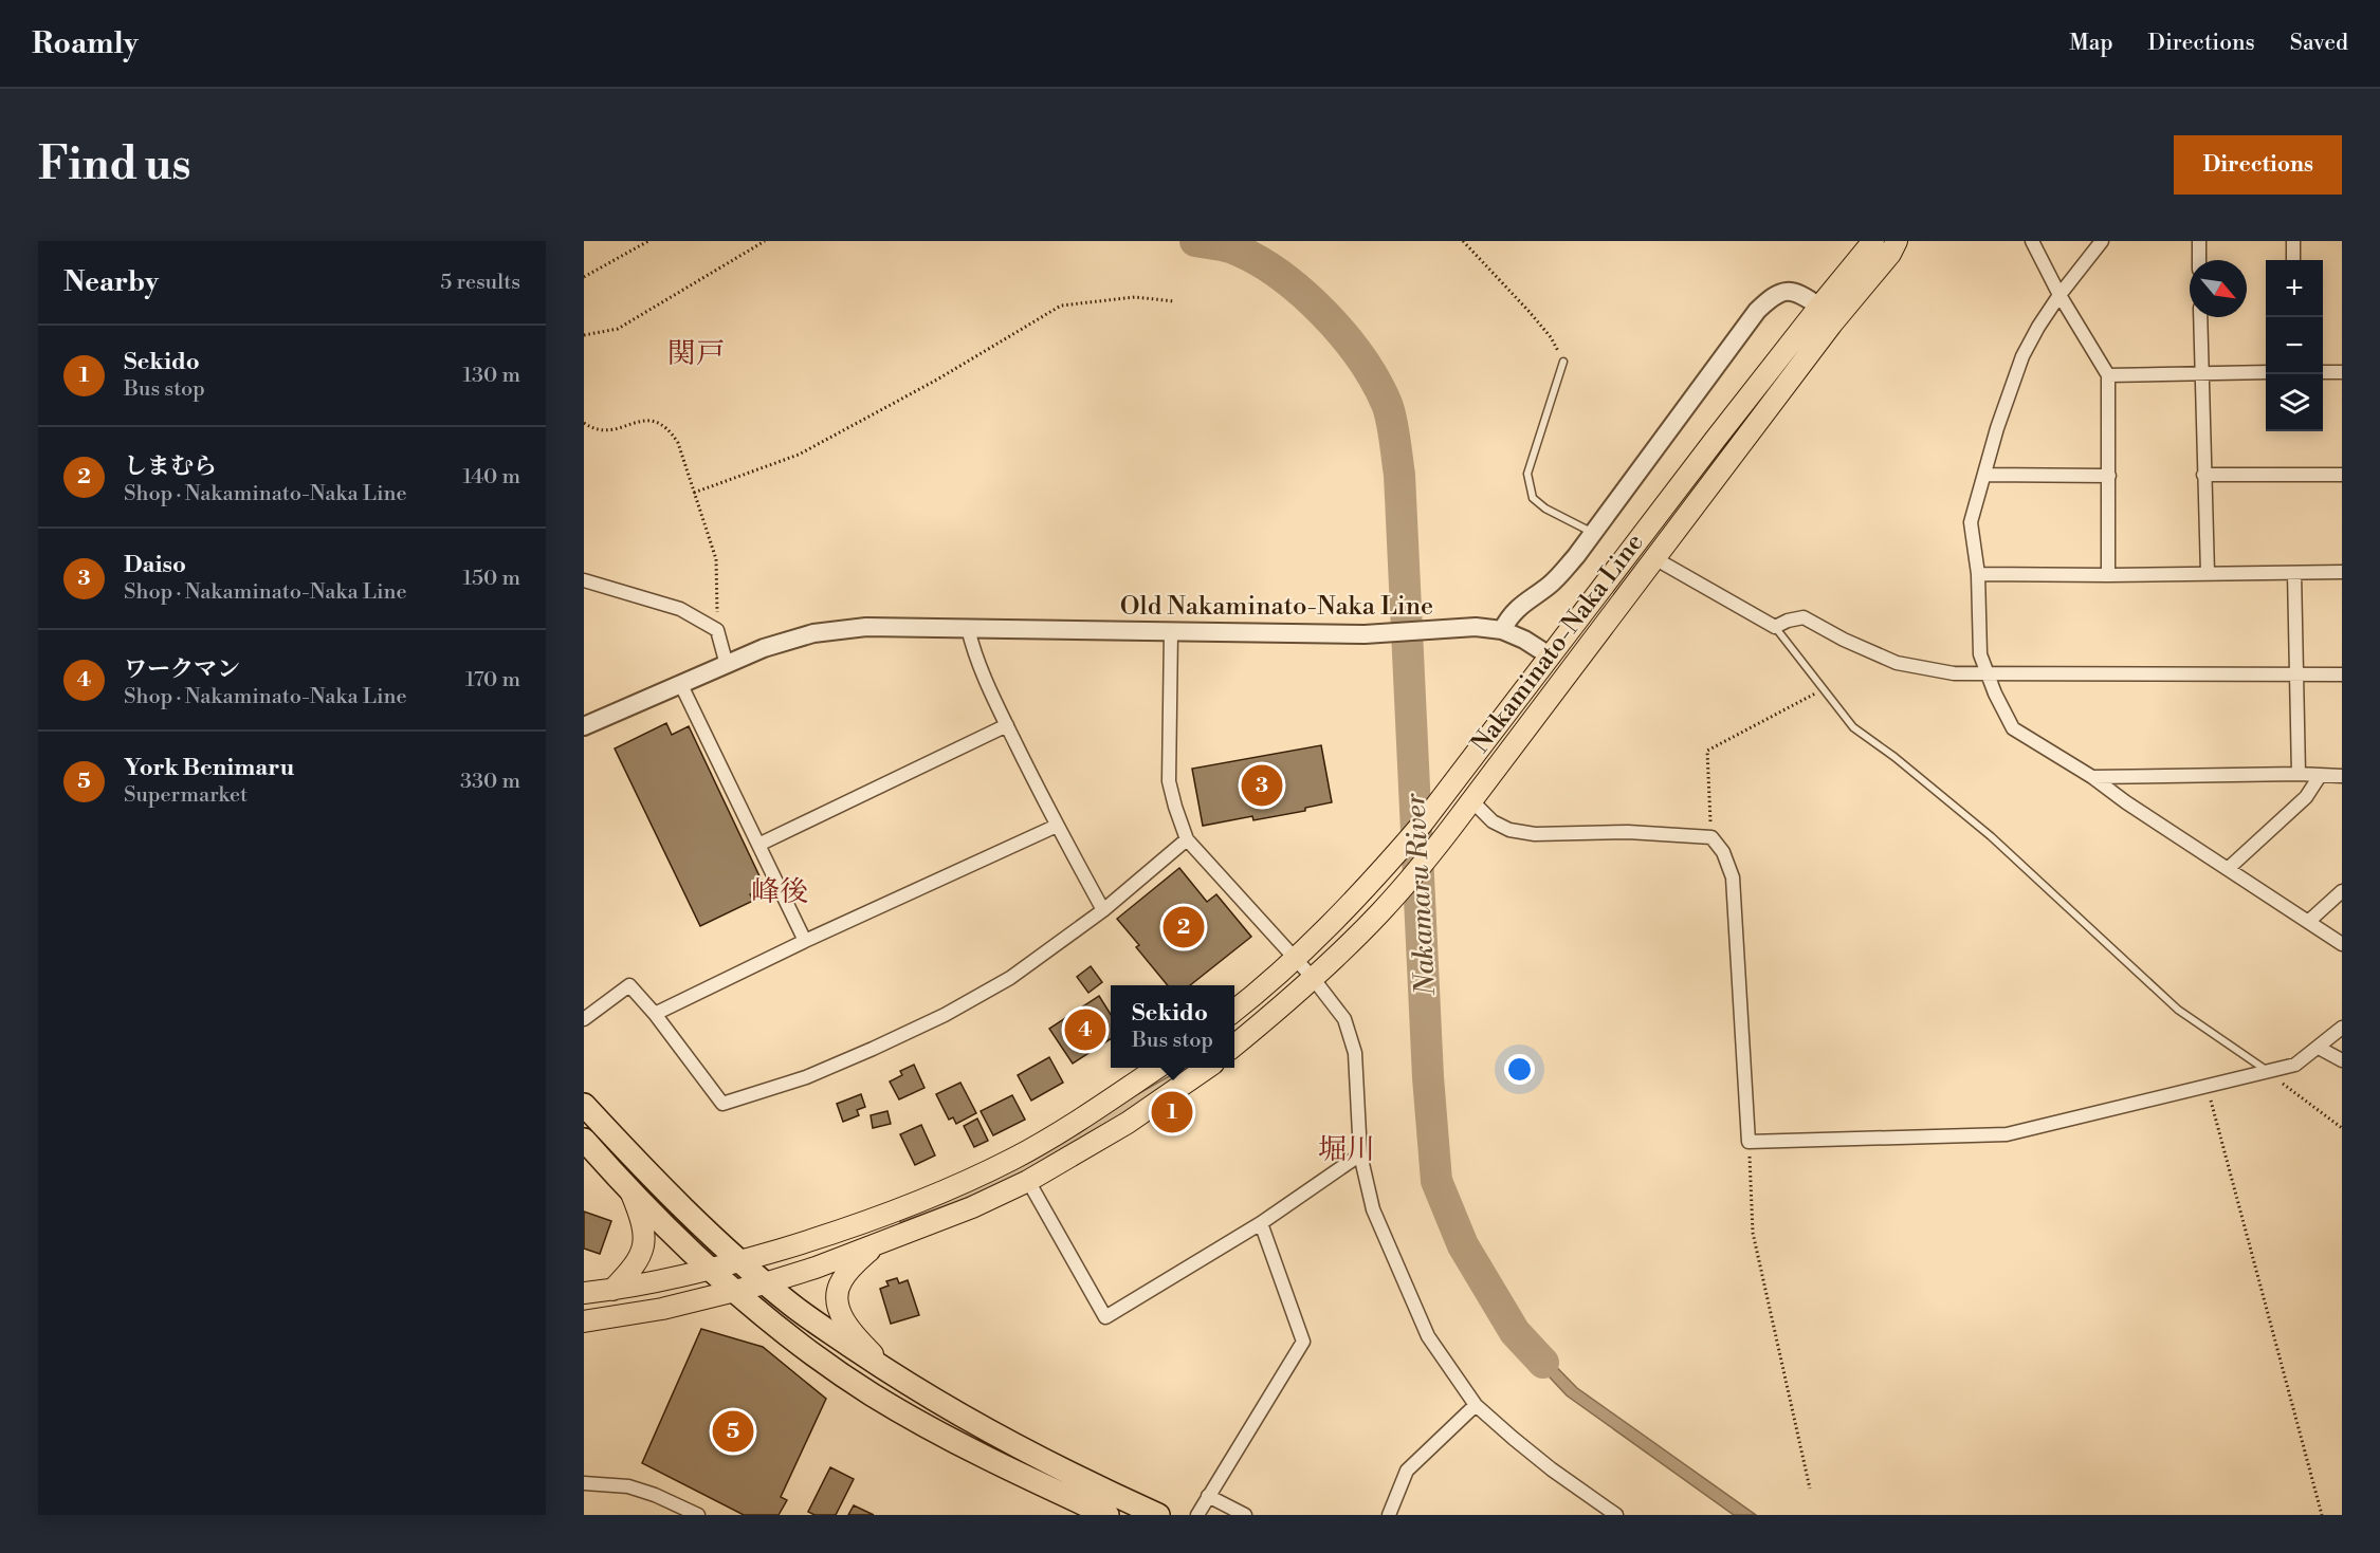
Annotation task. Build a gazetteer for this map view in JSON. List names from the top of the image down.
{
  "streets": {
    "main road": ["Nakaminato-Naka Line"],
    "street": ["Old Nakaminato-Naka Line"]
  },
  "districts": ["関戸", "峰後", "堀川"],
  "water": ["Nakamaru River"],
  "north": "bottom right",
  "page": {
    "header": "Roamly",
    "nav": ["Map", "Directions", "Saved"],
    "buttons": "Directions",
    "title": "Find us",
    "heading": ["Nearby", "5 results"],
    "map_buttons": ["+", "−"],
    "list": [
      {
        "mark": "1",
        "name": "Sekido",
        "note": "Bus stop",
        "value": "130 m"
      },
      {
        "mark": "2",
        "name": "しまむら",
        "note": "Shop · Nakaminato-Naka Line",
        "value": "140 m"
      },
      {
        "mark": "3",
        "name": "Daiso",
        "note": "Shop · Nakaminato-Naka Line",
        "value": "150 m"
      },
      {
        "mark": "4",
        "name": "ワークマン",
        "note": "Shop · Nakaminato-Naka Line",
        "value": "170 m"
      },
      {
        "mark": "5",
        "name": "York Benimaru",
        "note": "Supermarket",
        "value": "330 m"
      }
    ],
    "pins": [
      "3",
      "2",
      "4",
      "1",
      "5"
    ],
    "popup": ["Sekido", "Bus stop"]
  }
}
